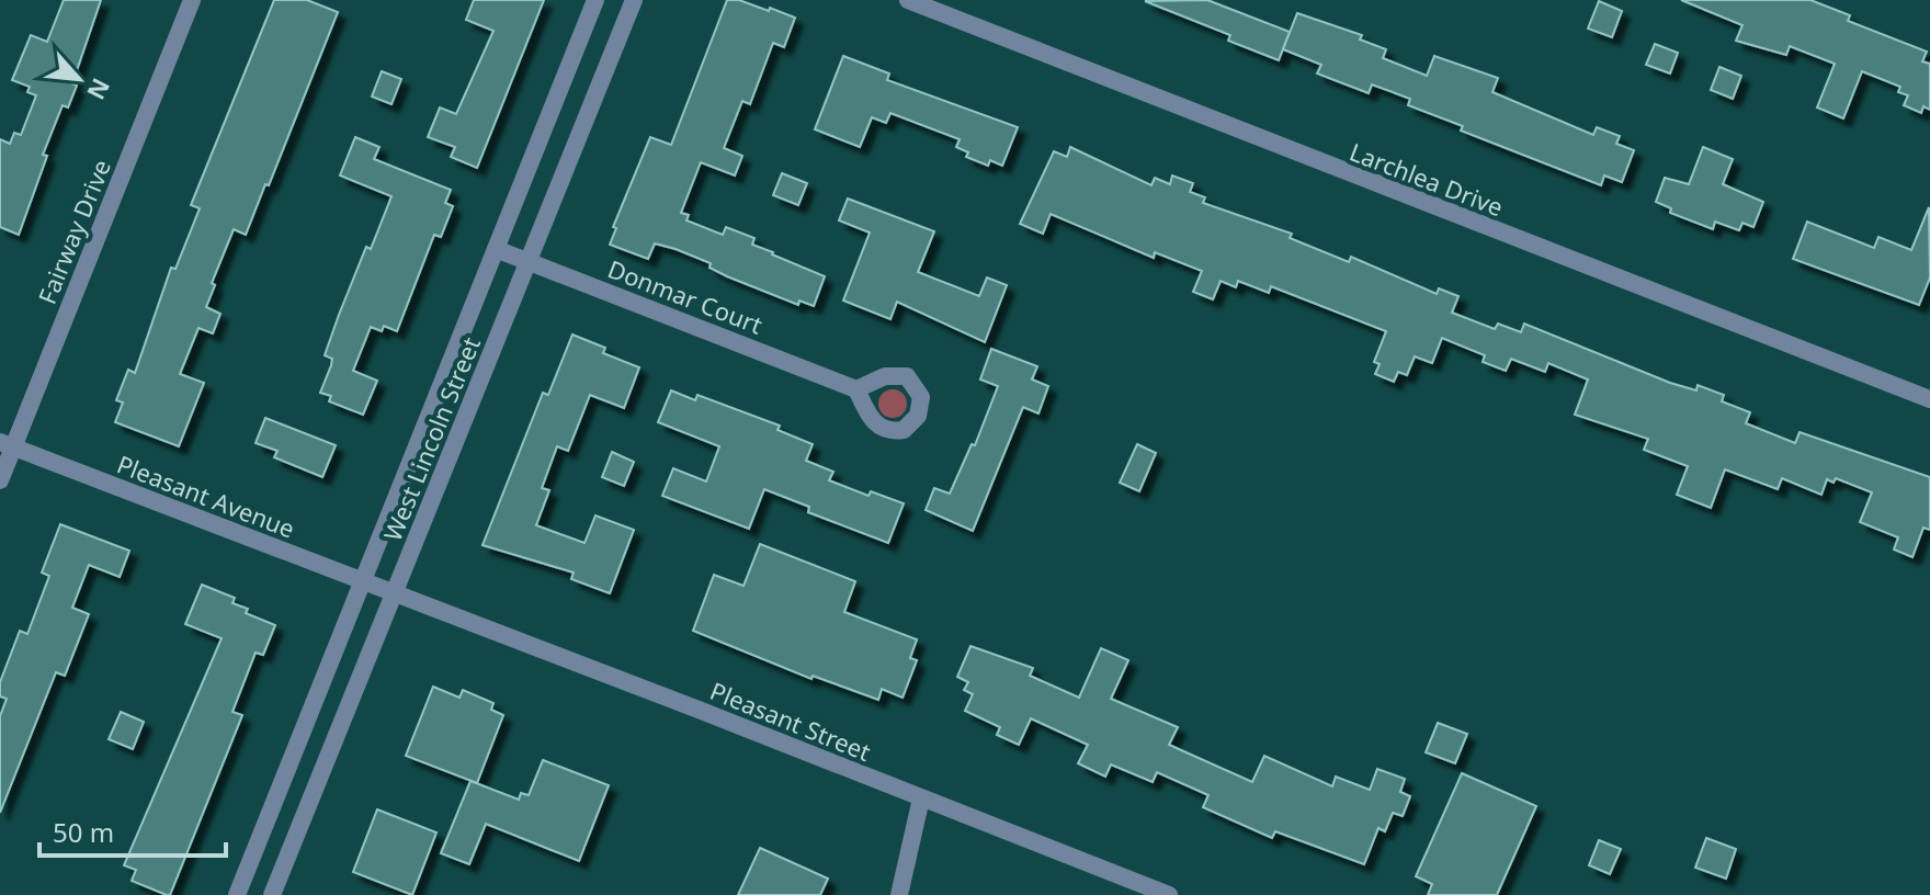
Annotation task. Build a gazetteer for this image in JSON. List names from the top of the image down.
{
  "streets": {
    "street": [
      "Larchlea Drive",
      "Fairway Drive",
      "Donmar Court",
      "West Lincoln Street",
      "Pleasant Avenue",
      "Pleasant Street"
    ]
  },
  "crossings": [
    ["Fairway Drive", "Pleasant Avenue"],
    ["Donmar Court", "West Lincoln Street"],
    ["West Lincoln Street", "Pleasant Avenue"],
    ["West Lincoln Street", "Pleasant Street"],
    ["Pleasant Avenue", "Pleasant Street"]
  ],
  "scale_bar": "50 m",
  "north": "bottom right"
}
